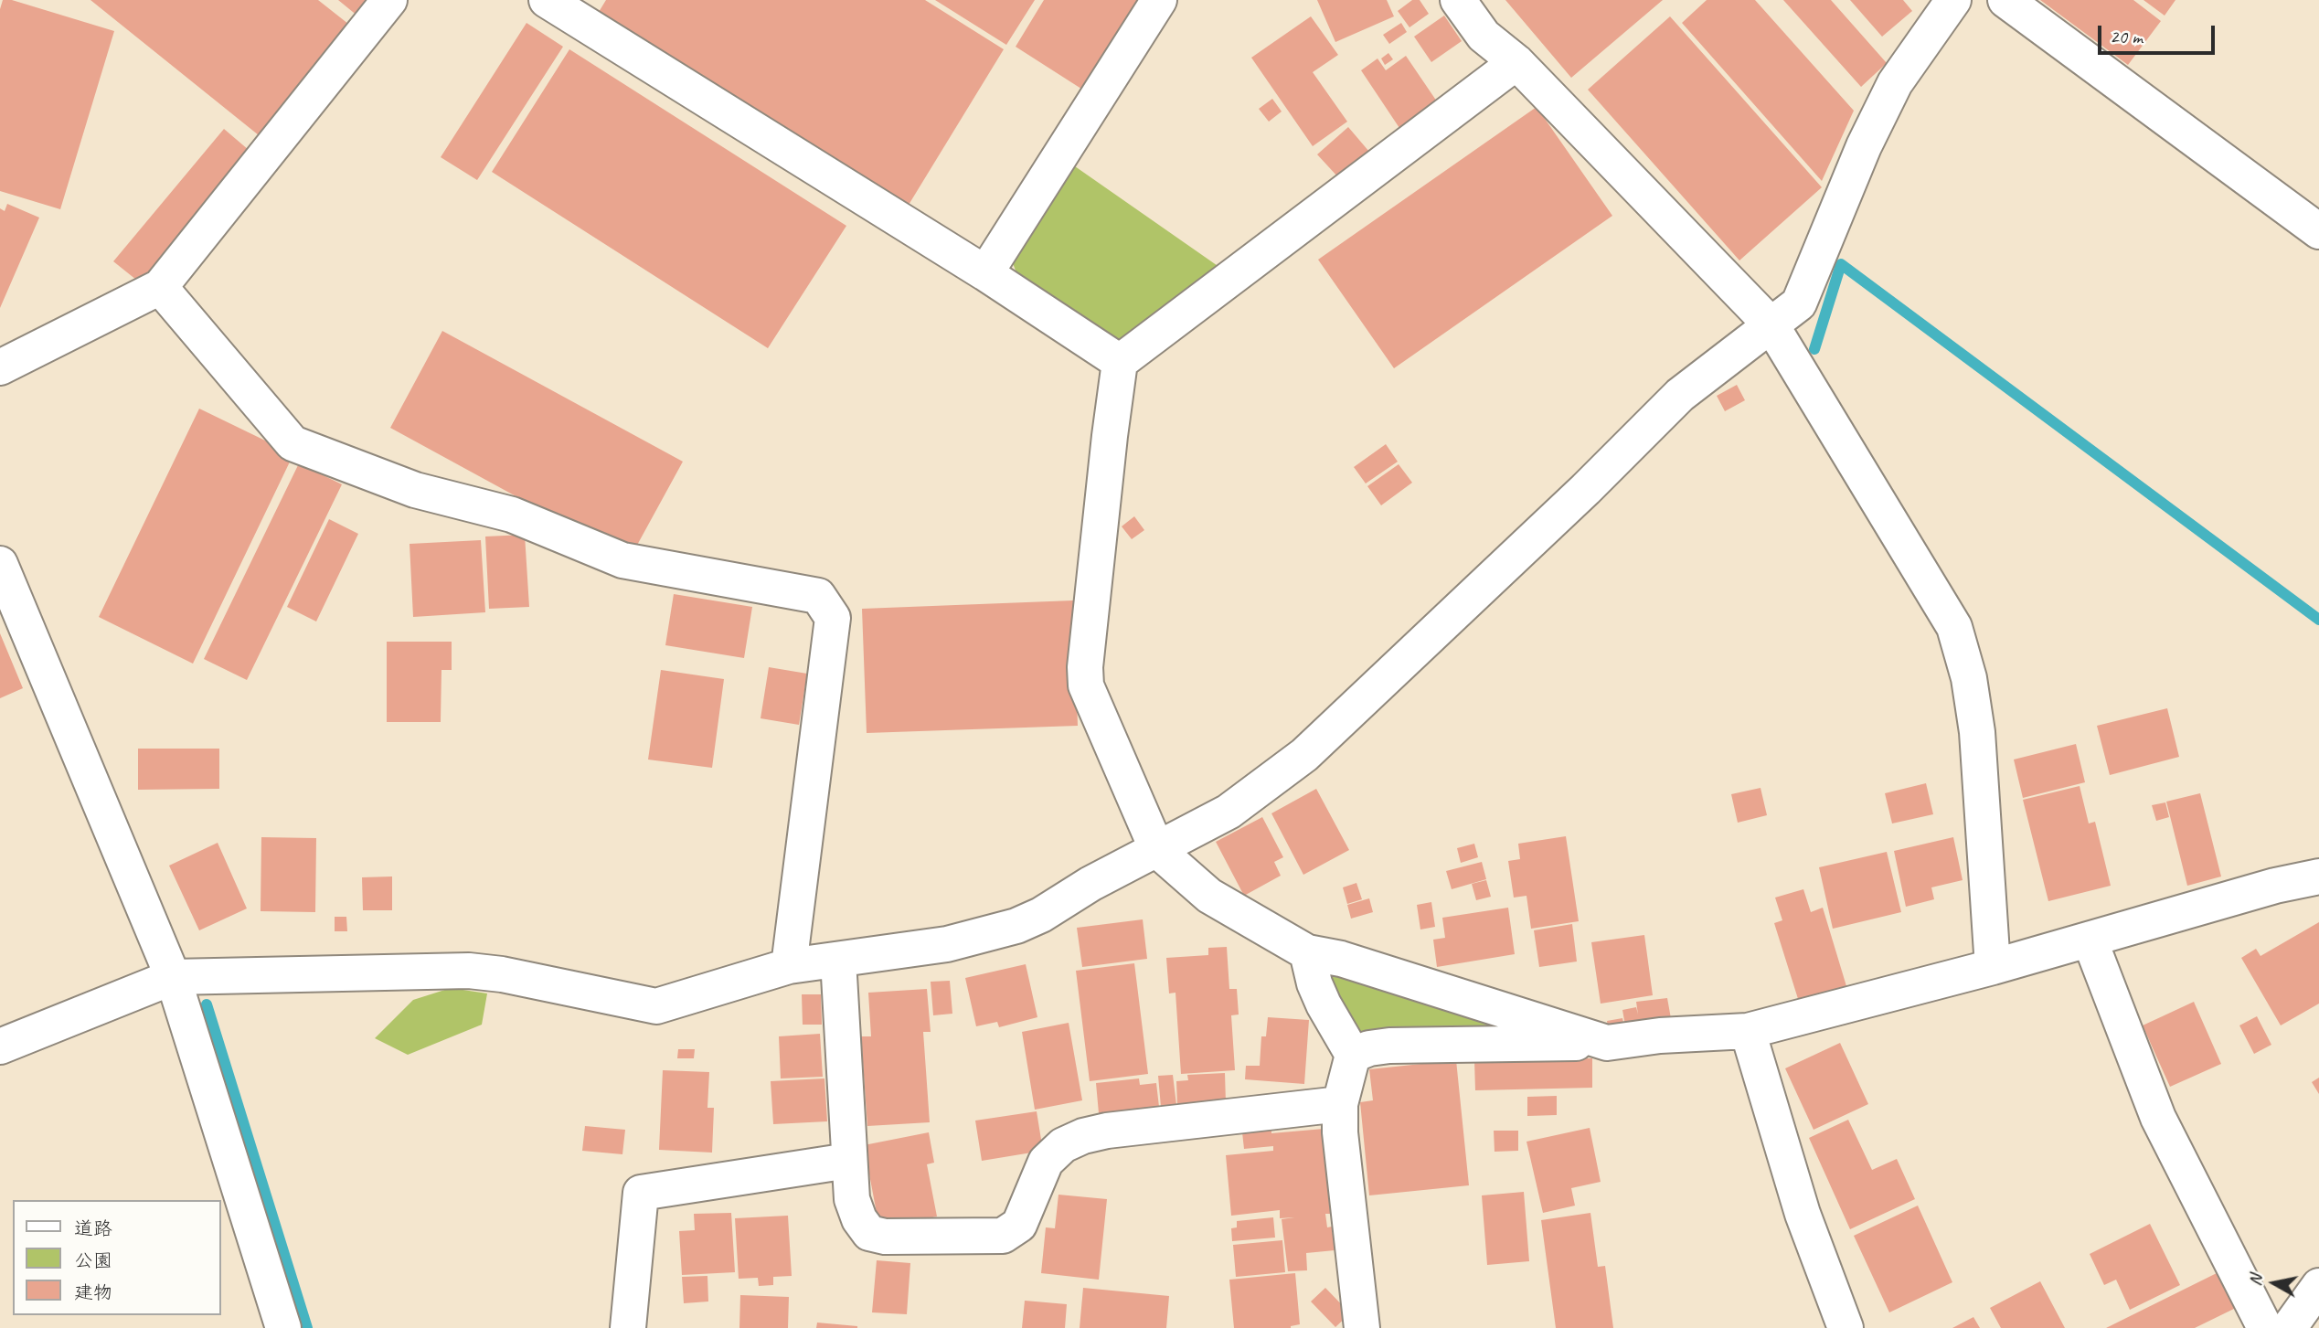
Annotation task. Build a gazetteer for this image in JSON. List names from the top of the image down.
{
  "legend": ["道路", "公園", "建物"],
  "scale_bar": "20 m",
  "north": "left"
}
